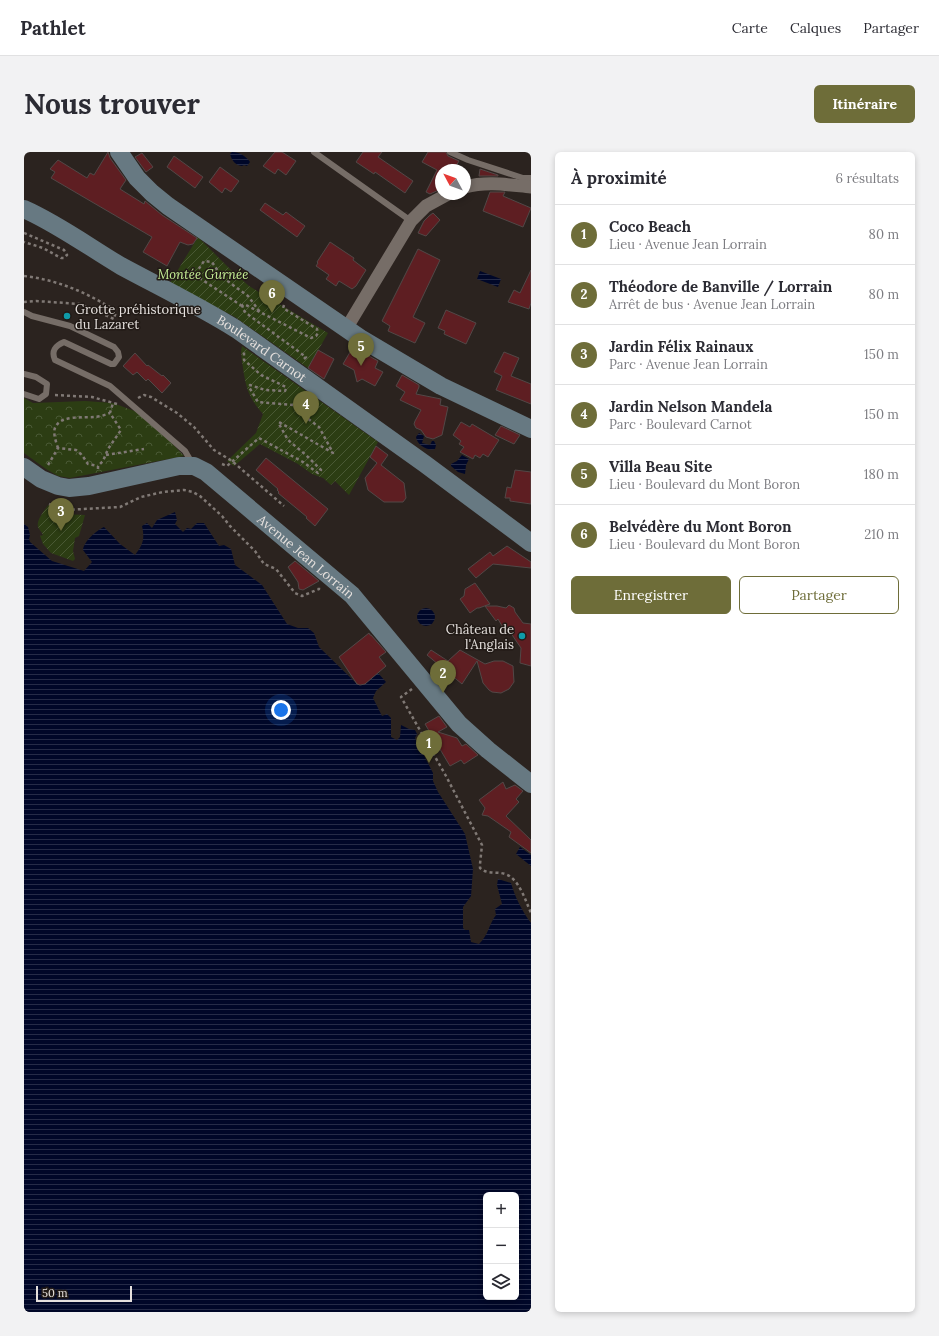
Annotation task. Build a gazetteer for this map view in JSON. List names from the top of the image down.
{
  "streets": {
    "street": ["Boulevard Carnot", "Avenue Jean Lorrain"]
  },
  "parks": ["Montée Gurnée"],
  "places": ["Grotte préhistorique du Lazaret", "Château de l'Anglais"],
  "scale_bar": "50 m",
  "north": "top left",
  "page": {
    "header": "Pathlet",
    "nav": ["Carte", "Calques", "Partager"],
    "buttons": [
      "Itinéraire",
      ["Enregistrer", "Partager"]
    ],
    "title": "Nous trouver",
    "heading": ["À proximité", "6 résultats"],
    "list": [
      {
        "mark": "1",
        "name": "Coco Beach",
        "note": "Lieu · Avenue Jean Lorrain",
        "value": "80 m"
      },
      {
        "mark": "2",
        "name": "Théodore de Banville / Lorrain",
        "note": "Arrêt de bus · Avenue Jean Lorrain",
        "value": "80 m"
      },
      {
        "mark": "3",
        "name": "Jardin Félix Rainaux",
        "note": "Parc · Avenue Jean Lorrain",
        "value": "150 m"
      },
      {
        "mark": "4",
        "name": "Jardin Nelson Mandela",
        "note": "Parc · Boulevard Carnot",
        "value": "150 m"
      },
      {
        "mark": "5",
        "name": "Villa Beau Site",
        "note": "Lieu · Boulevard du Mont Boron",
        "value": "180 m"
      },
      {
        "mark": "6",
        "name": "Belvédère du Mont Boron",
        "note": "Lieu · Boulevard du Mont Boron",
        "value": "210 m"
      }
    ],
    "pins": [
      "6",
      "5",
      "4",
      "3",
      "2",
      "1"
    ],
    "map_buttons": ["+", "−"],
    "scale": "50 m"
  }
}
